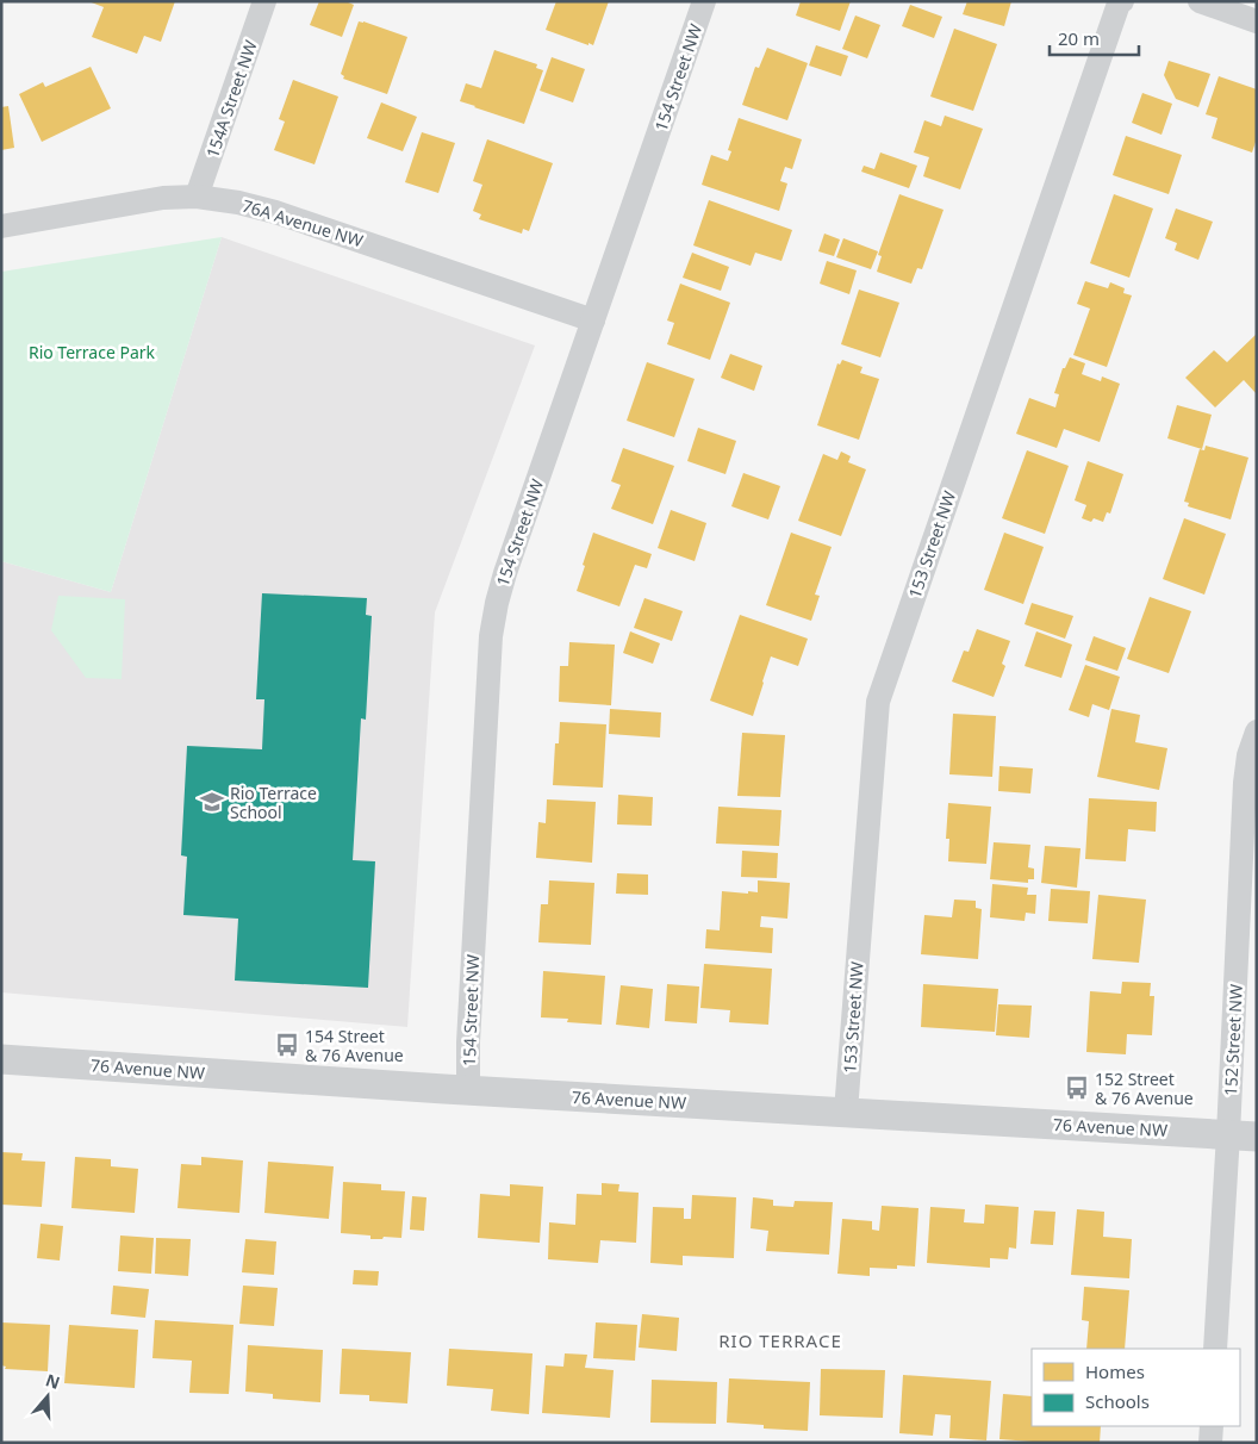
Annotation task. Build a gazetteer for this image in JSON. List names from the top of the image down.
{
  "streets": {
    "street": [
      "154 Street NW",
      "154A Street NW",
      "76A Avenue NW",
      "153 Street NW",
      "152 Street NW",
      "76 Avenue NW"
    ]
  },
  "crossings": [
    ["154 Street NW", "76A Avenue NW"],
    ["154 Street NW", "76 Avenue NW"],
    ["154A Street NW", "76A Avenue NW"],
    ["153 Street NW", "76 Avenue NW"],
    ["152 Street NW", "76 Avenue NW"]
  ],
  "districts": ["RIO TERRACE"],
  "parks": ["Rio Terrace Park"],
  "places": {
    "school or university": ["Rio Terrace School"],
    "bus stop": ["154 Street & 76 Avenue", "152 Street & 76 Avenue"]
  },
  "legend": ["Homes", "Schools"],
  "scale_bar": "20 m",
  "north": "top"
}
